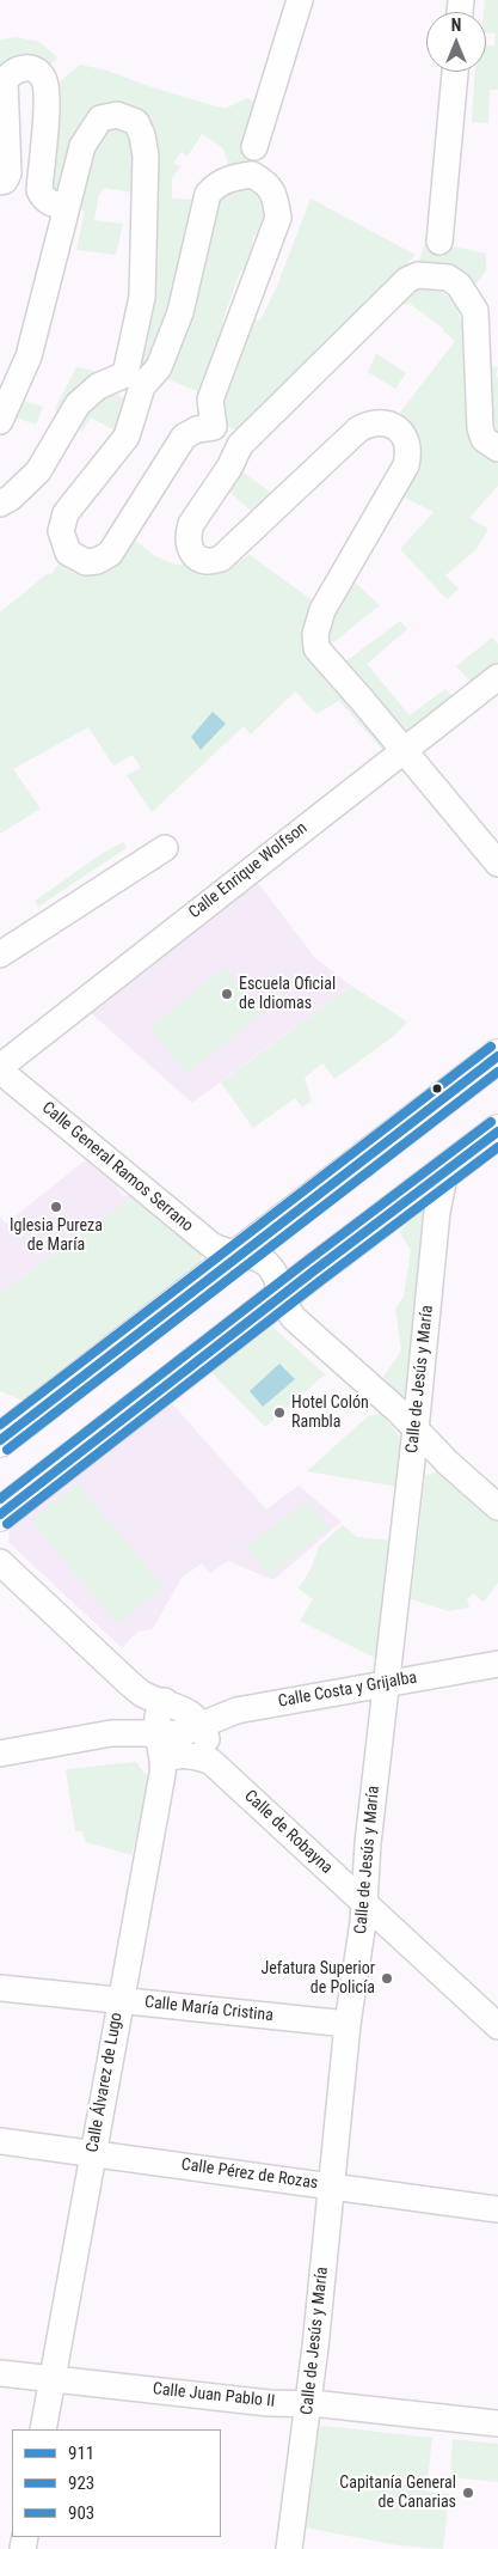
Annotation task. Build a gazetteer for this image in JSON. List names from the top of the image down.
{
  "streets": {
    "street": [
      "Calle Enrique Wolfson",
      "Calle General Ramos Serrano",
      "Calle de Jesús y María",
      "Calle Costa y Grijalba",
      "Calle de Robayna",
      "Calle María Cristina",
      "Calle Álvarez de Lugo",
      "Calle Pérez de Rozas",
      "Calle Juan Pablo II"
    ]
  },
  "crossings": [
    ["Calle Enrique Wolfson", "Calle General Ramos Serrano"],
    ["Calle General Ramos Serrano", "Calle de Jesús y María"],
    ["Calle de Jesús y María", "Calle Costa y Grijalba"],
    ["Calle de Jesús y María", "Calle de Robayna"],
    ["Calle de Jesús y María", "Calle María Cristina"],
    ["Calle de Jesús y María", "Calle Pérez de Rozas"],
    ["Calle de Jesús y María", "Calle Juan Pablo II"],
    ["Calle Costa y Grijalba", "Calle de Robayna"],
    ["Calle Costa y Grijalba", "Calle Álvarez de Lugo"],
    ["Calle de Robayna", "Calle Álvarez de Lugo"],
    ["Calle María Cristina", "Calle Álvarez de Lugo"],
    ["Calle Álvarez de Lugo", "Calle Pérez de Rozas"],
    ["Calle Álvarez de Lugo", "Calle Juan Pablo II"]
  ],
  "places": [
    "Escuela Oficial de Idiomas",
    "Iglesia Pureza de María",
    "Hotel Colón Rambla",
    "Jefatura Superior de Policía",
    "Capitanía General de Canarias"
  ],
  "lines": ["transit line 903", "transit line 911", "transit line 923"],
  "legend": ["911", "923", "903"],
  "north": "top"
}
